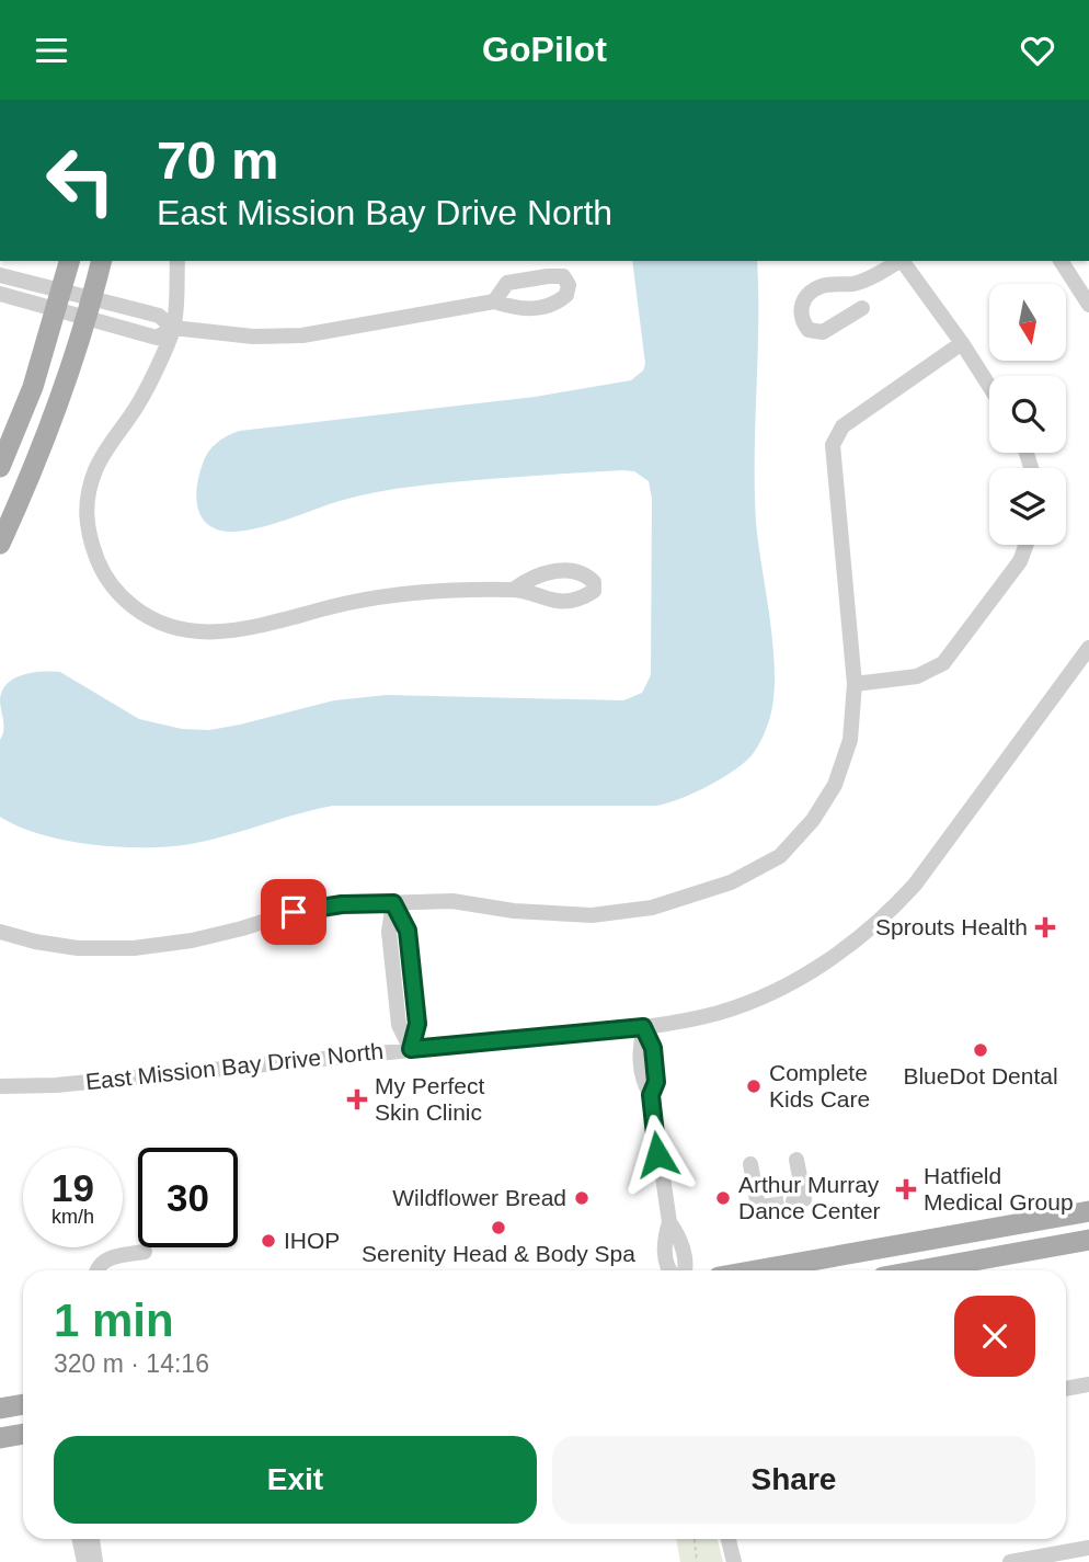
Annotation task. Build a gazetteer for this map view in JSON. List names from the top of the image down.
{
  "streets": {
    "street": ["East Mission Bay Drive North"]
  },
  "places": {
    "health": ["Sprouts Health", "My Perfect Skin Clinic", "Hatfield Medical Group"],
    "other": [
      "BlueDot Dental",
      "Complete Kids Care",
      "Wildflower Bread",
      "Arthur Murray Dance Center",
      "Serenity Head & Body Spa",
      "IHOP"
    ]
  },
  "north": "bottom",
  "page": {
    "header": "GoPilot",
    "turn": ["70 m", "East Mission Bay Drive North"],
    "speed": "19 km/h",
    "limit": "30",
    "heading": ["1 min", "320 m · 14:16"],
    "buttons": ["Exit", "Share"]
  }
}
